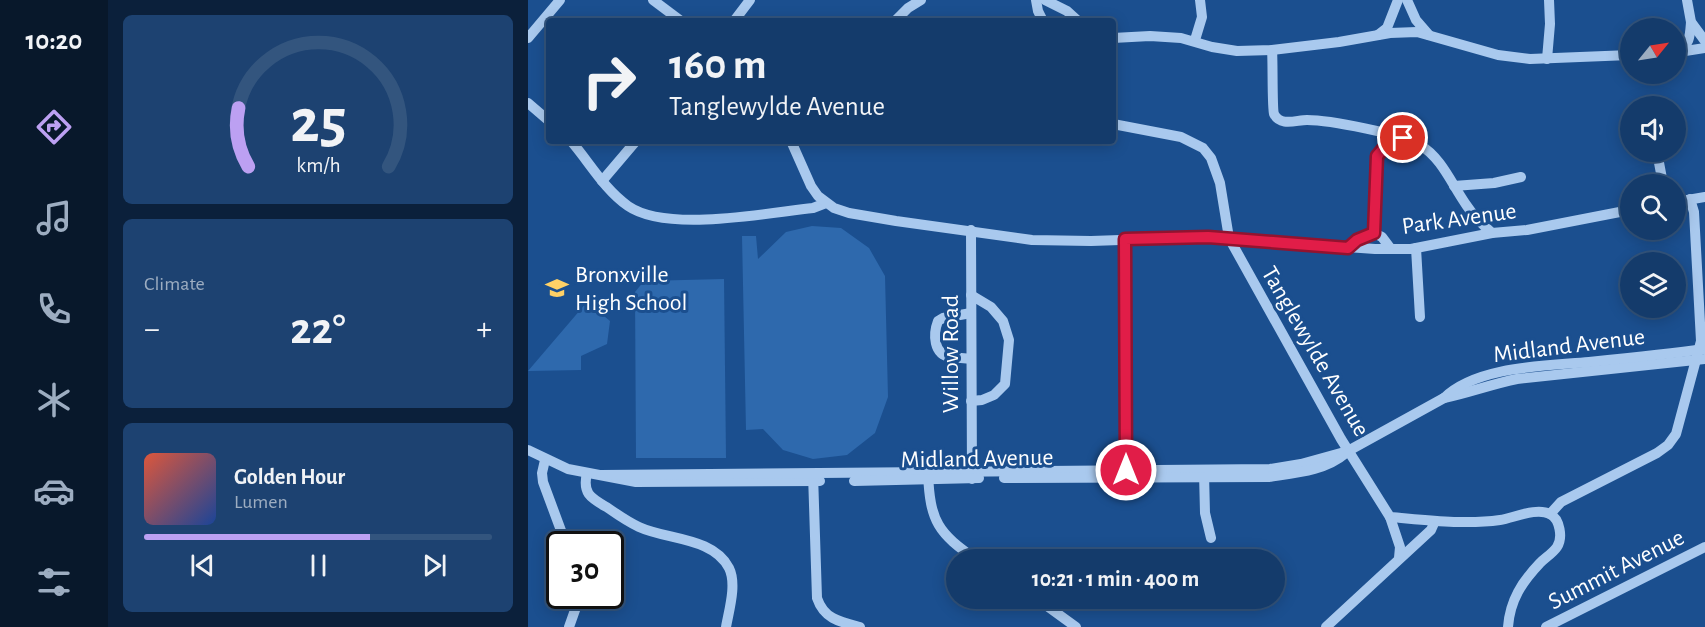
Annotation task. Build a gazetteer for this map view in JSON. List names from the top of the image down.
{
  "streets": {
    "street": [
      "Park Avenue",
      "Midland Avenue",
      "Tanglewylde Avenue",
      "Willow Road",
      "Summit Avenue"
    ]
  },
  "crossings": [
    ["Park Avenue", "Tanglewylde Avenue"],
    ["Midland Avenue", "Tanglewylde Avenue"],
    ["Midland Avenue", "Willow Road"]
  ],
  "places": {
    "school or university": ["Bronxville High School"]
  },
  "north": "top right",
  "page": {
    "tabs": "10:20",
    "turn": ["160 m", "Tanglewylde Avenue"],
    "tile": "Climate",
    "heat": ["−", "22°", "+"],
    "song": ["Golden Hour", "Lumen"],
    "limit": "30",
    "trip": "10:21 · 1 min · 400 m",
    "gauge": ["25", "km/h"]
  }
}
